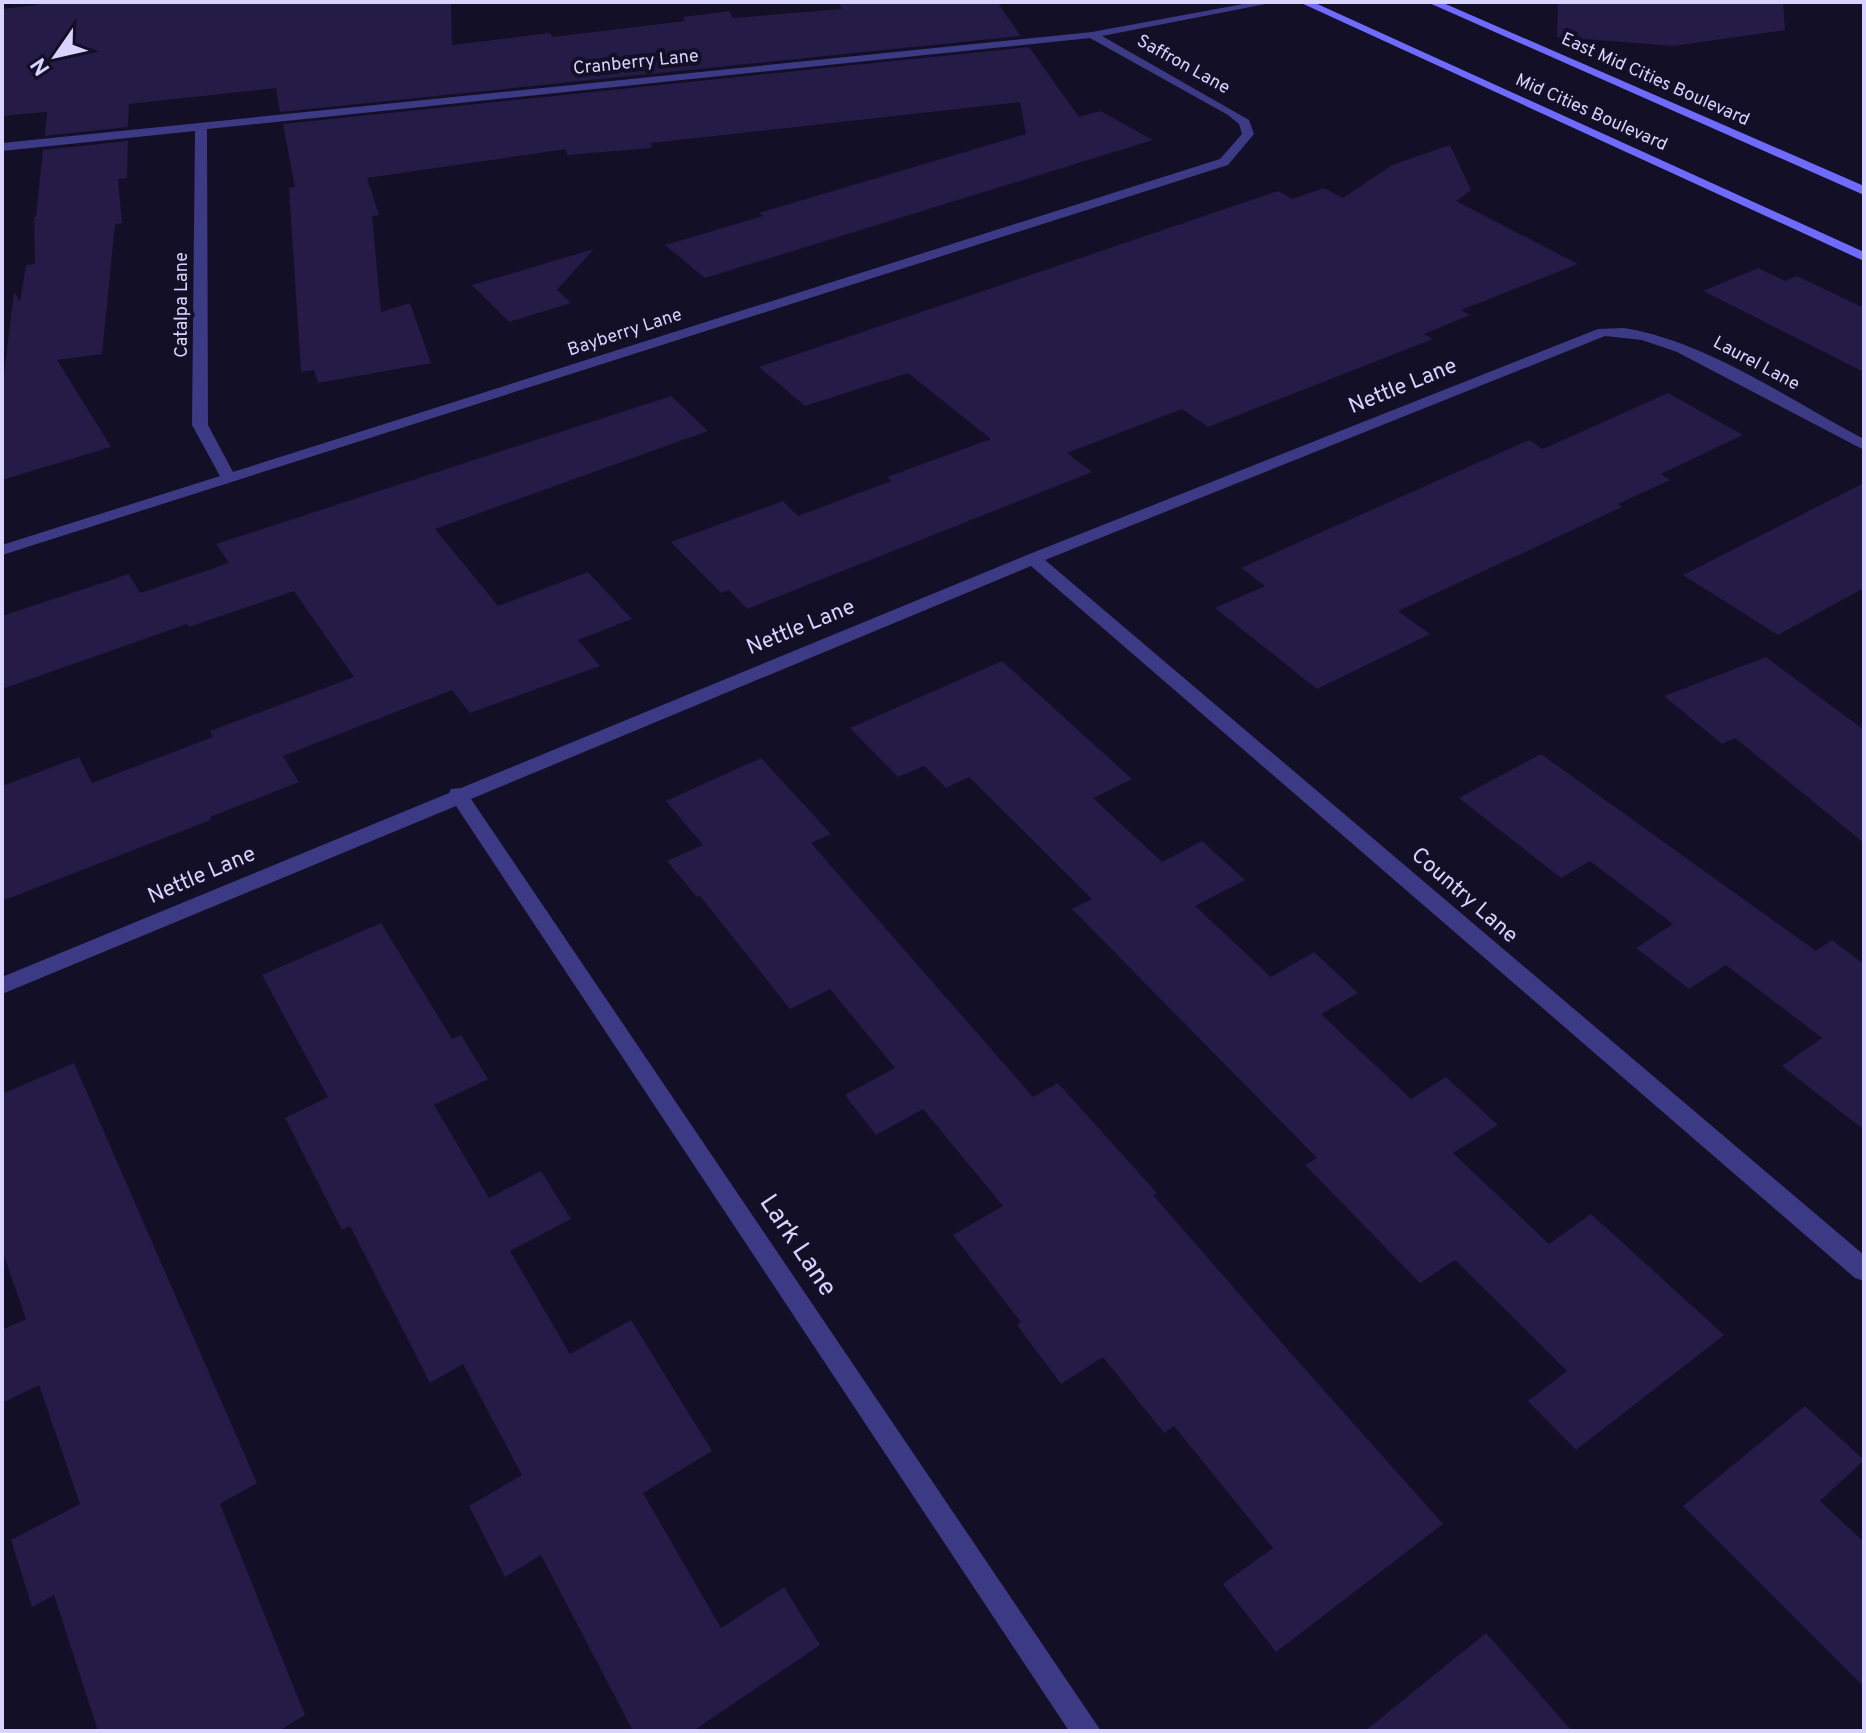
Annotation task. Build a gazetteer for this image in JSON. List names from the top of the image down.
{
  "streets": {
    "main road": ["East Mid Cities Boulevard", "Mid Cities Boulevard"],
    "street": [
      "Cranberry Lane",
      "Saffron Lane",
      "Catalpa Lane",
      "Bayberry Lane",
      "Laurel Lane",
      "Nettle Lane",
      "Country Lane",
      "Lark Lane"
    ]
  },
  "crossings": [
    ["Cranberry Lane", "Saffron Lane"],
    ["Cranberry Lane", "Catalpa Lane"],
    ["Saffron Lane", "Bayberry Lane"],
    ["Catalpa Lane", "Bayberry Lane"],
    ["Laurel Lane", "Nettle Lane"],
    ["Nettle Lane", "Country Lane"],
    ["Nettle Lane", "Lark Lane"]
  ],
  "north": "bottom left"
}
